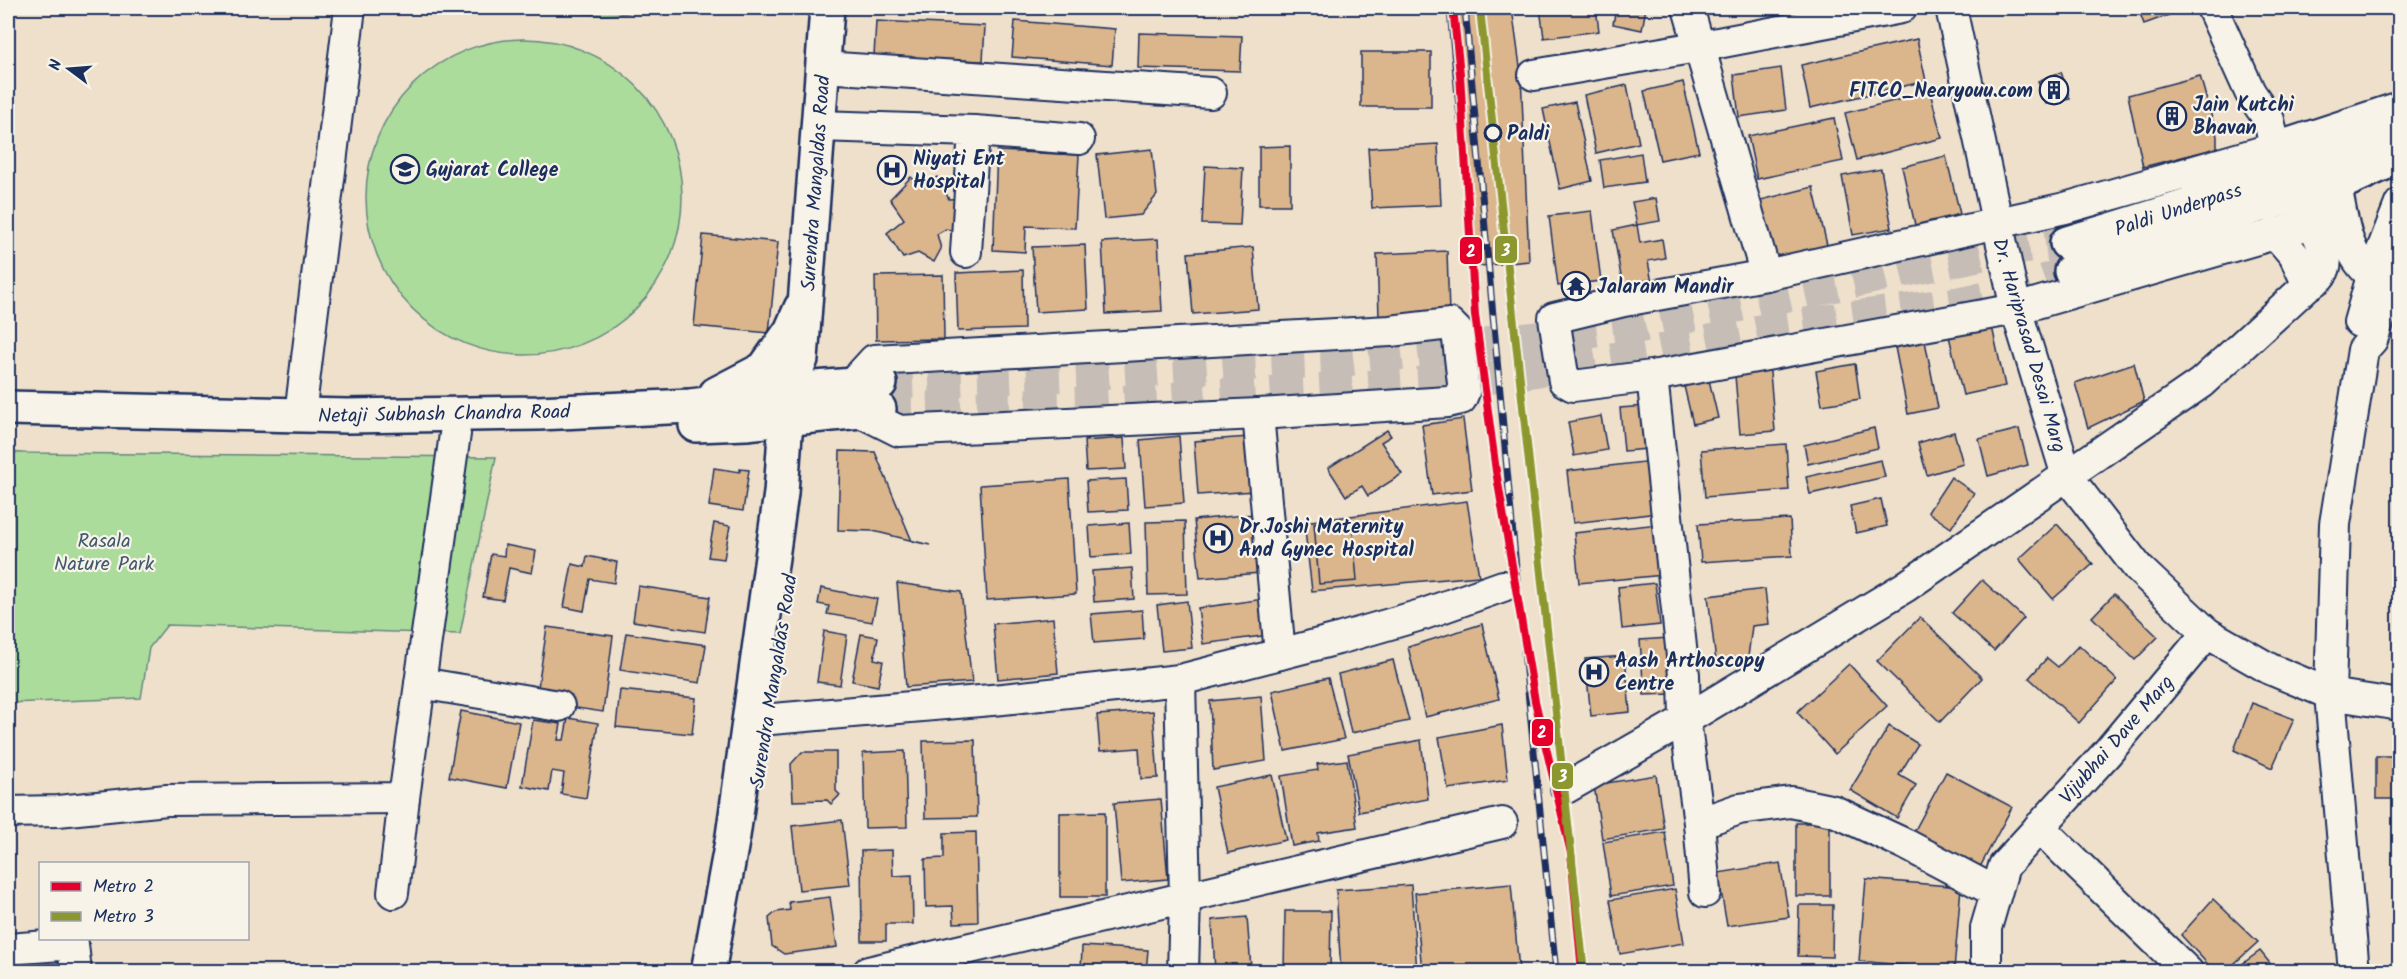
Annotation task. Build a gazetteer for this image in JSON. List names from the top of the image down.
{
  "streets": {
    "main road": ["Surendra Mangaldas Road", "Paldi Underpass", "Netaji Subhash Chandra Road"],
    "street": ["Dr. Hariprasad Desai Marg", "Vijubhai Dave Marg"]
  },
  "crossings": [
    ["Surendra Mangaldas Road", "Netaji Subhash Chandra Road"],
    ["Dr. Hariprasad Desai Marg", "Vijubhai Dave Marg"]
  ],
  "parks": ["Rasala Nature Park"],
  "places": {
    "building": ["FITCO_Nearyouu.com", "Jain Kutchi Bhavan"],
    "other": ["Paldi"],
    "school or university": ["Gujarat College"],
    "hospital": ["Niyati Ent Hospital", "Dr.Joshi Maternity And Gynec Hospital", "Aash Arthoscopy Centre"],
    "temple": ["Jalaram Mandir"]
  },
  "lines": ["metro line 2", "metro line 3"],
  "legend": ["Metro 2", "Metro 3"],
  "north": "left"
}
